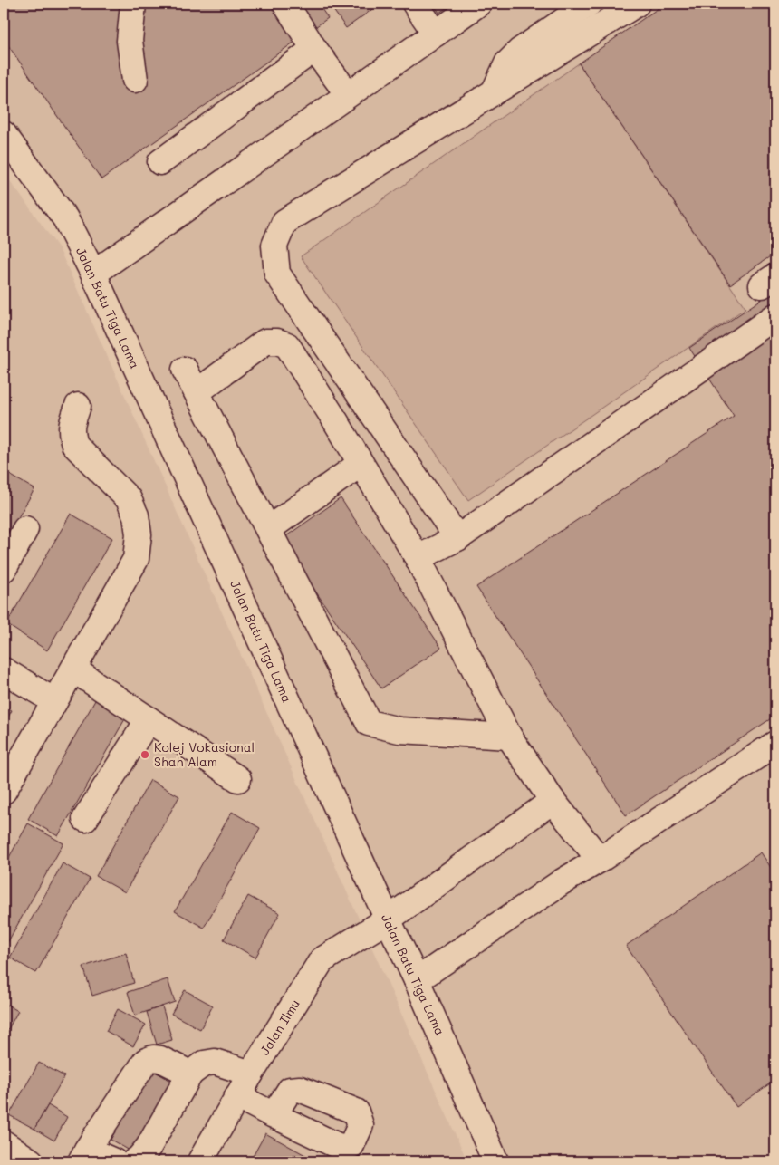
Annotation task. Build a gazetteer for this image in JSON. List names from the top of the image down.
{
  "streets": {
    "main road": ["Jalan Batu Tiga Lama", "Jalan Ilmu"]
  },
  "crossings": [
    ["Jalan Batu Tiga Lama", "Jalan Ilmu"]
  ],
  "places": ["Kolej Vokasional Shah Alam"]
}
